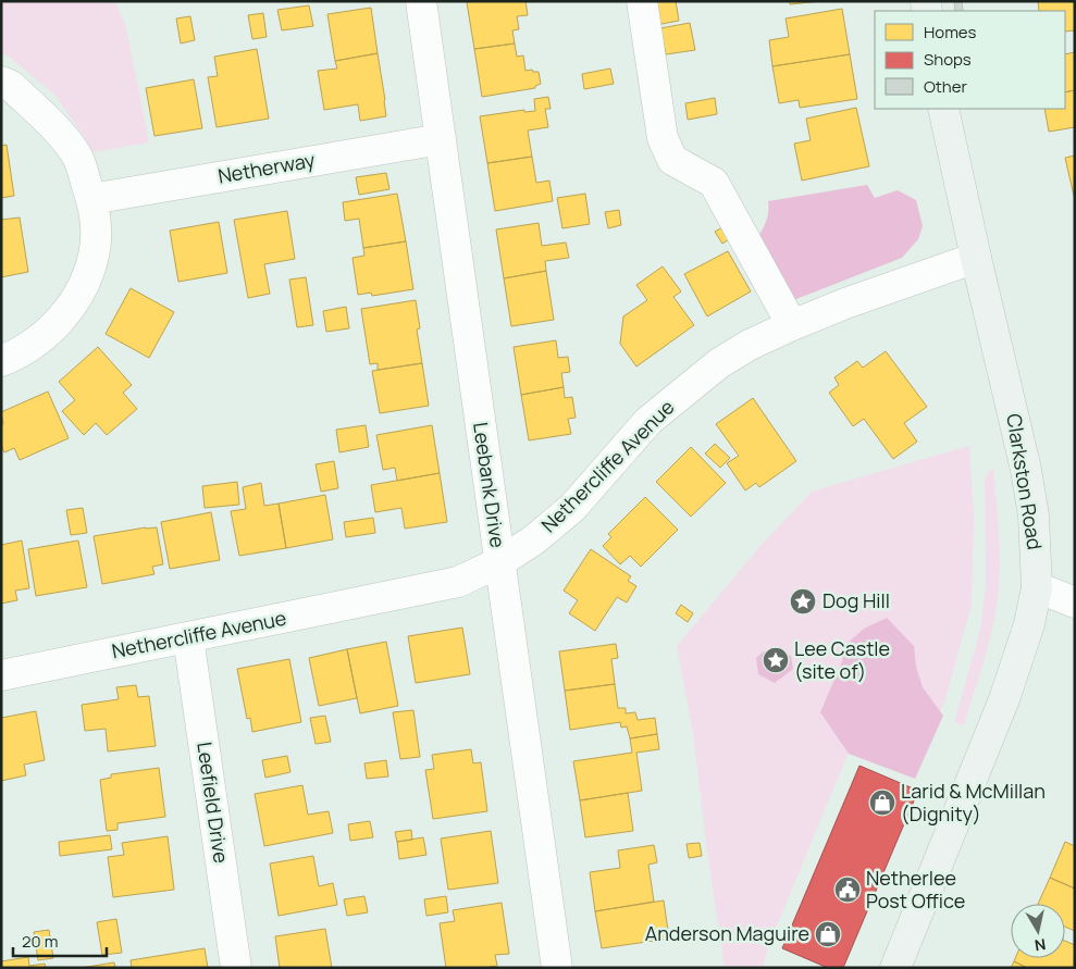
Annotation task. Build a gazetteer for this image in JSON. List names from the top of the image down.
{
  "streets": {
    "main road": ["Clarkston Road"],
    "street": [
      "Netherway",
      "Nethercliffe Avenue",
      "Leebank Drive",
      "Leefield Drive"
    ]
  },
  "crossings": [
    ["Netherway", "Leebank Drive"],
    ["Nethercliffe Avenue", "Clarkston Road"],
    ["Nethercliffe Avenue", "Leebank Drive"],
    ["Nethercliffe Avenue", "Leefield Drive"]
  ],
  "places": {
    "place": ["Dog Hill", "Lee Castle (site of)"],
    "shop": ["Larid & McMillan (Dignity)", "Anderson Maguire"],
    "public building": ["Netherlee Post Office"]
  },
  "legend": ["Homes", "Shops", "Other"],
  "scale_bar": "20 m",
  "north": "bottom"
}
